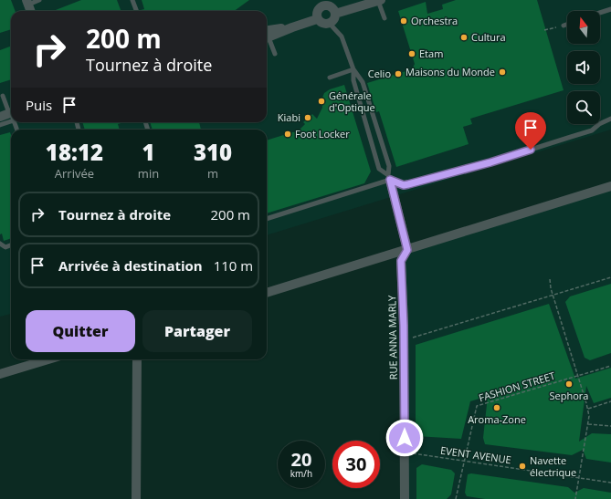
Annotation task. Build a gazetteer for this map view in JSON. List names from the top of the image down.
{
  "streets": {
    "street": ["RUE ANNA MARLY"],
    "path": ["FASHION STREET", "EVENT AVENUE"]
  },
  "crossings": [
    ["RUE ANNA MARLY", "EVENT AVENUE"],
    ["FASHION STREET", "EVENT AVENUE"]
  ],
  "places": [
    "Orchestra",
    "Cultura",
    "Etam",
    "Maisons du Monde",
    "Celio",
    "Générale d'Optique",
    "Kiabi",
    "Foot Locker",
    "Sephora",
    "Aroma-Zone",
    "Navette électrique"
  ],
  "north": "top",
  "page": {
    "turn": ["200 m", "Tournez à droite"],
    "then": "Puis",
    "eta": [
      "18:12",
      "Arrivée",
      "1",
      "min",
      "310",
      "m"
    ],
    "list": [
      {
        "name": "Tournez à droite",
        "value": "200 m"
      },
      {
        "name": "Arrivée à destination",
        "value": "110 m"
      }
    ],
    "buttons": ["Quitter", "Partager"],
    "speed": "20 km/h",
    "limit": "30"
  }
}
